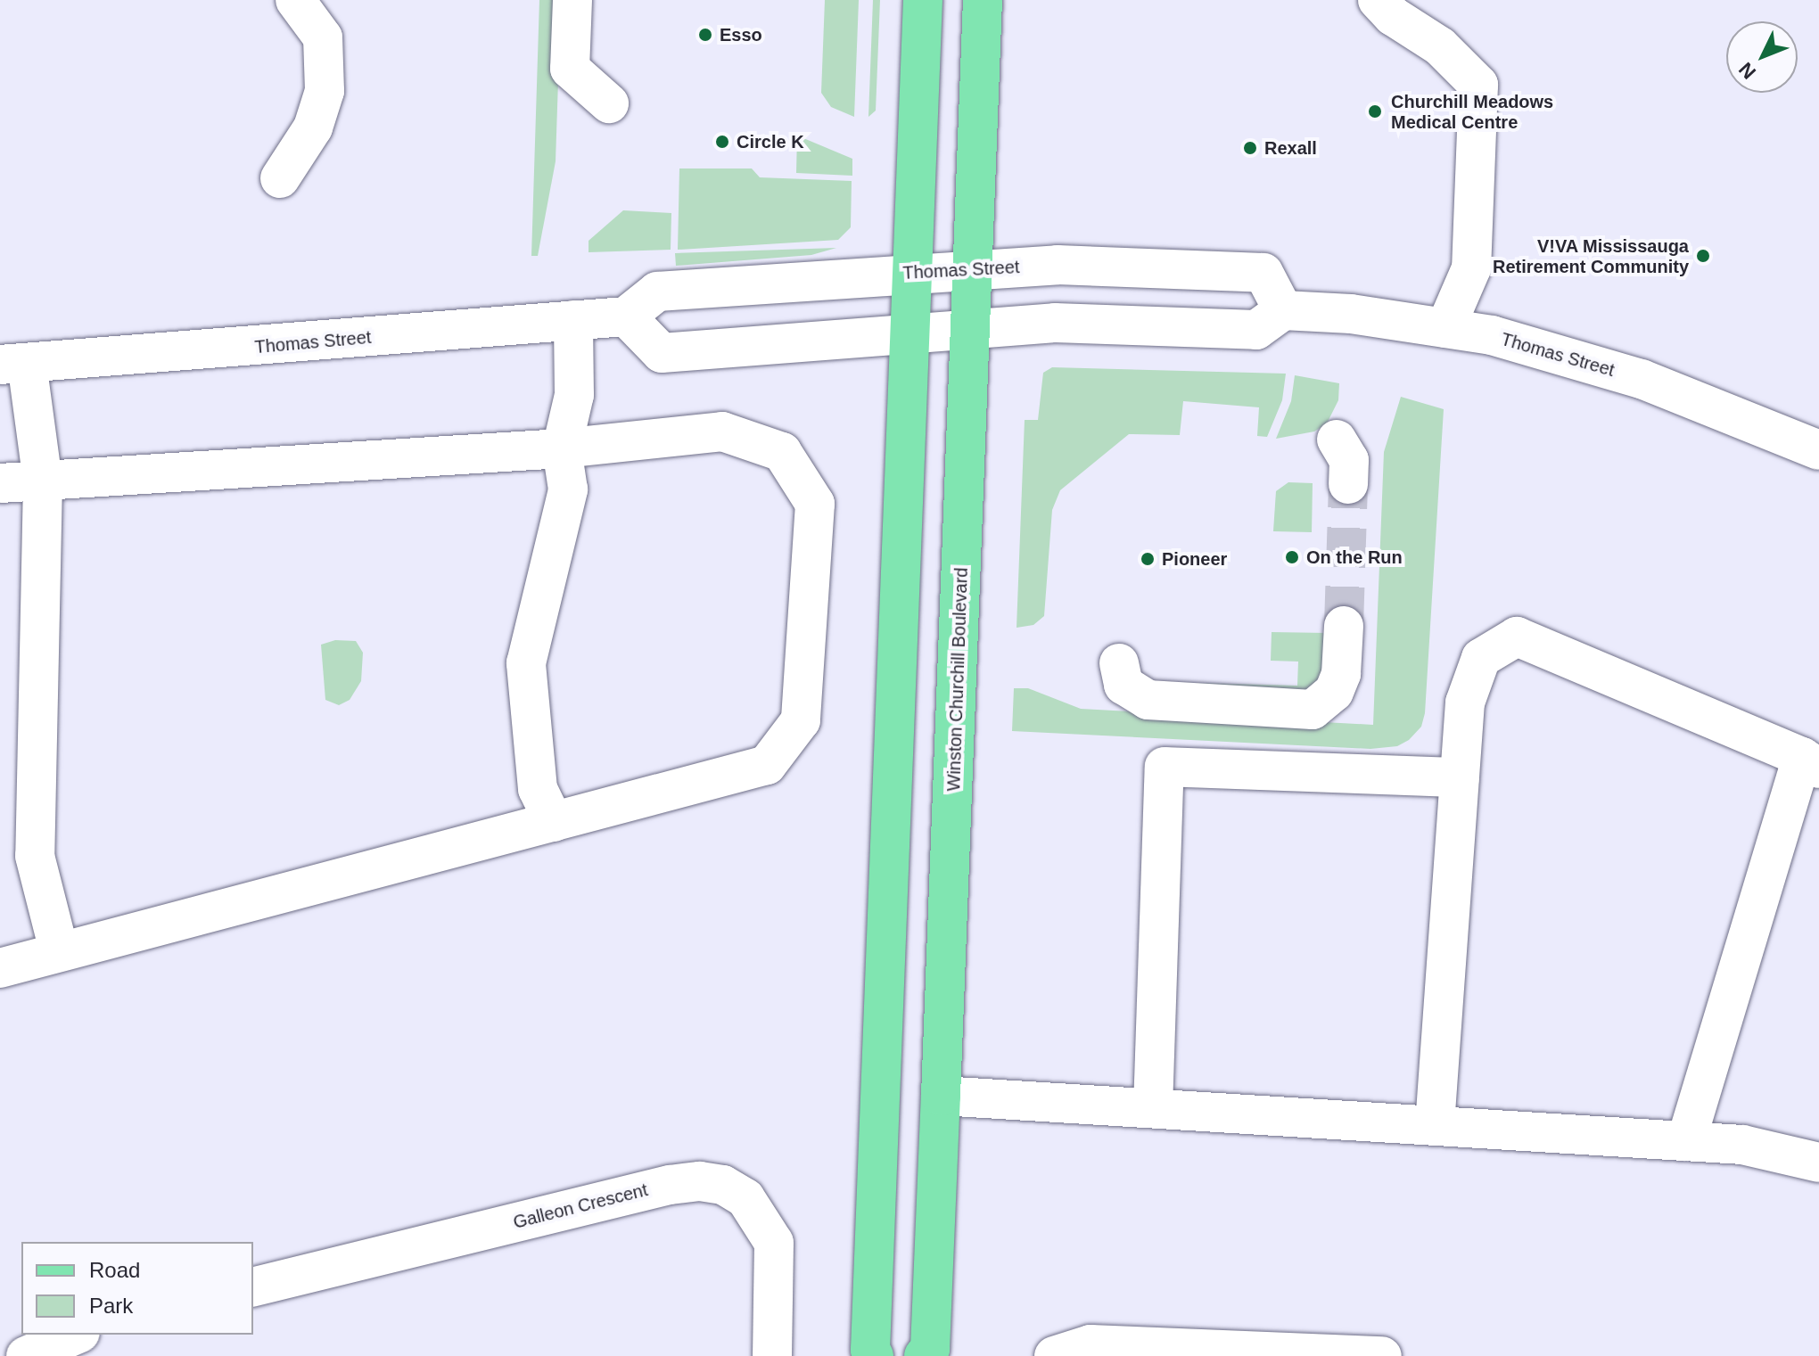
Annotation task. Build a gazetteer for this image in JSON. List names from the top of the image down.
{
  "streets": {
    "main road": ["Winston Churchill Boulevard"],
    "street": ["Thomas Street", "Galleon Crescent"]
  },
  "crossings": [
    ["Thomas Street", "Winston Churchill Boulevard"]
  ],
  "places": [
    "Esso",
    "Churchill Meadows Medical Centre",
    "Circle K",
    "Rexall",
    "V!VA Mississauga Retirement Community",
    "On the Run",
    "Pioneer"
  ],
  "legend": ["Road", "Park"],
  "north": "bottom left"
}
